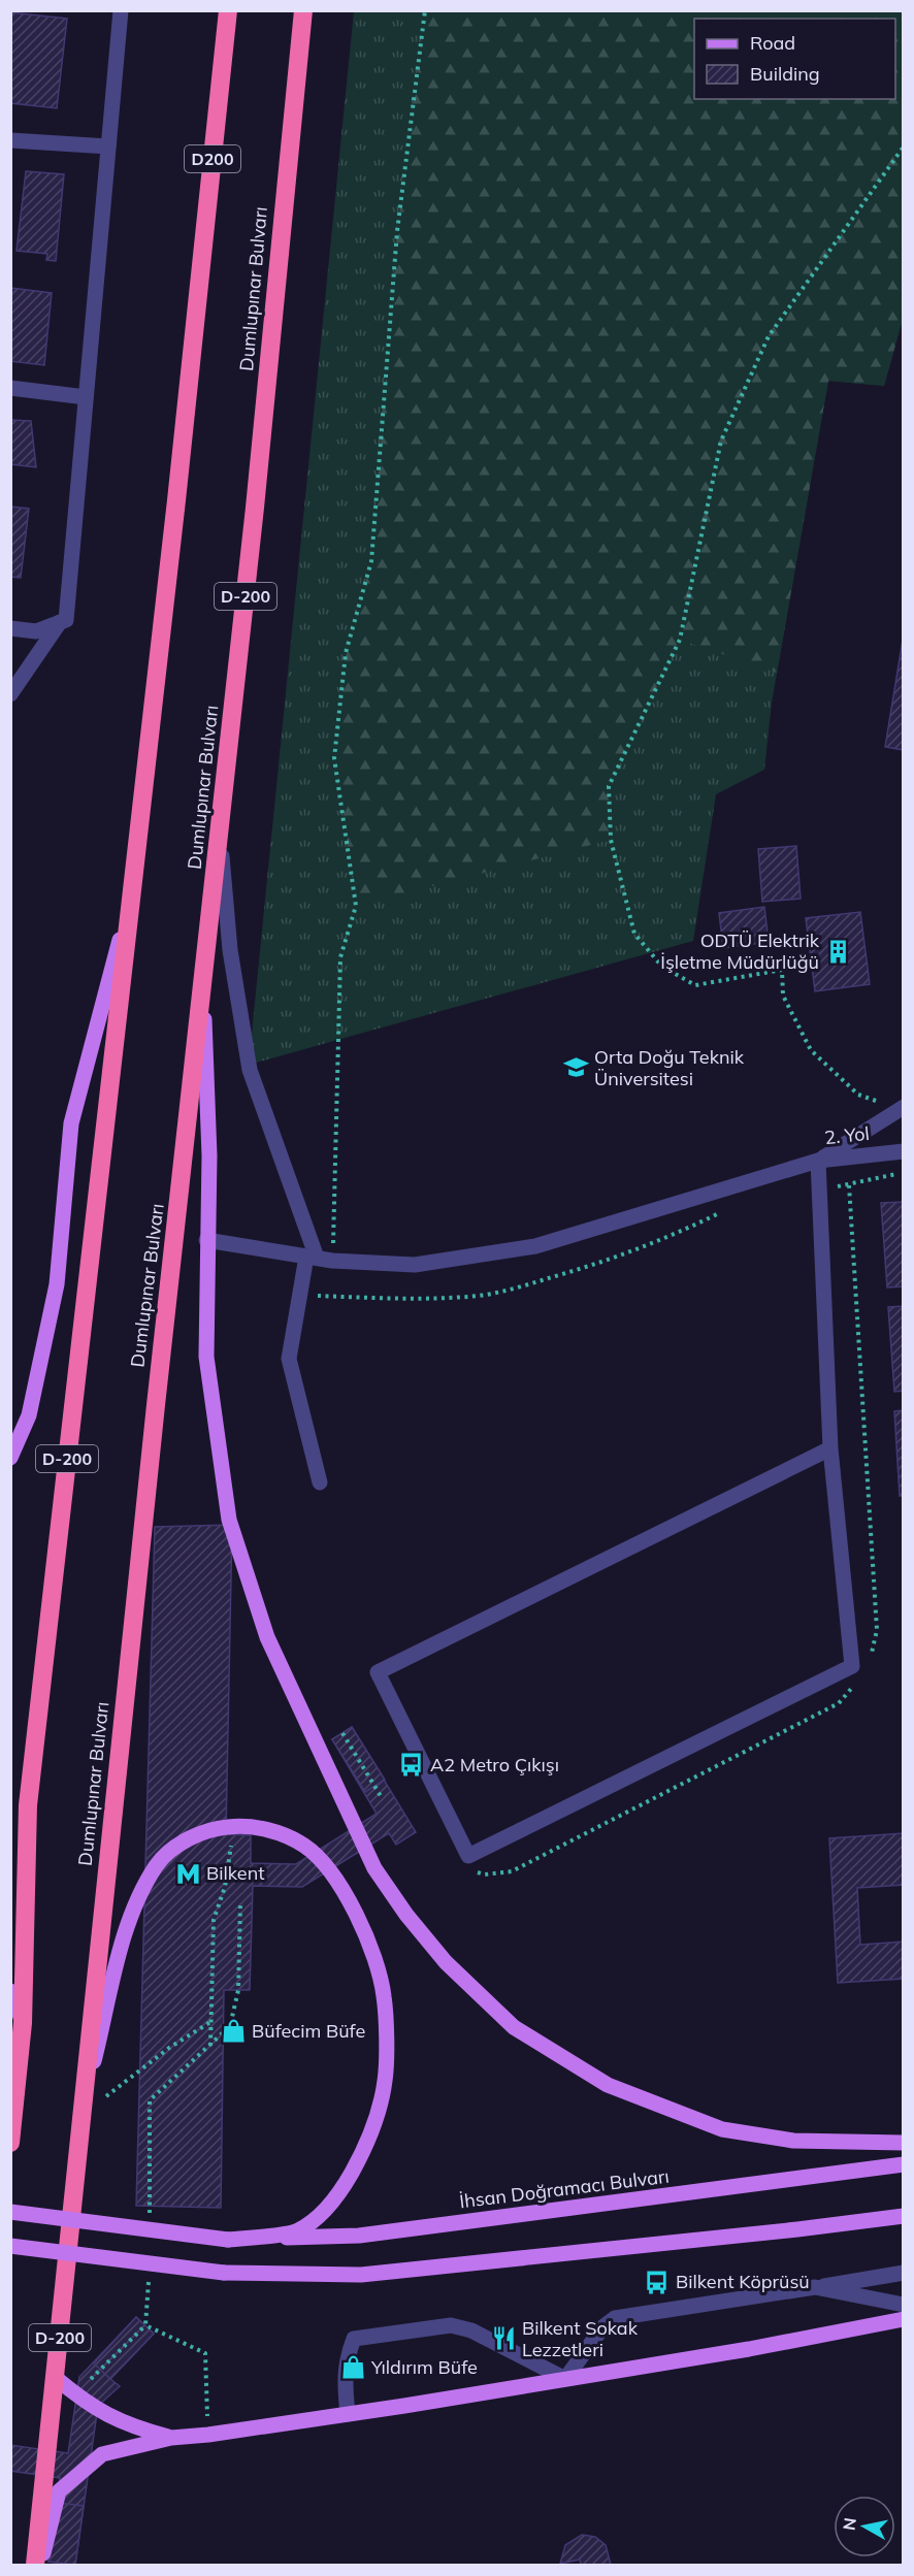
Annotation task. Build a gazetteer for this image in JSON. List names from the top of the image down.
{
  "streets": {
    "highway": ["D200", "Dumlupınar Bulvarı", "D-200"],
    "main road": ["İhsan Doğramacı Bulvarı"],
    "street": ["2. Yol"]
  },
  "crossings": [
    ["D200", "D-200"]
  ],
  "places": {
    "building": ["ODTÜ Elektrik İşletme Müdürlüğü"],
    "school or university": ["Orta Doğu Teknik Üniversitesi"],
    "bus stop": ["A2 Metro Çıkışı", "Bilkent Köprüsü"],
    "metro station": ["Bilkent"],
    "shop": ["Büfecim Büfe", "Yıldırım Büfe"],
    "restaurant": ["Bilkent Sokak Lezzetleri"]
  },
  "legend": ["Road", "Building"],
  "north": "left"
}
